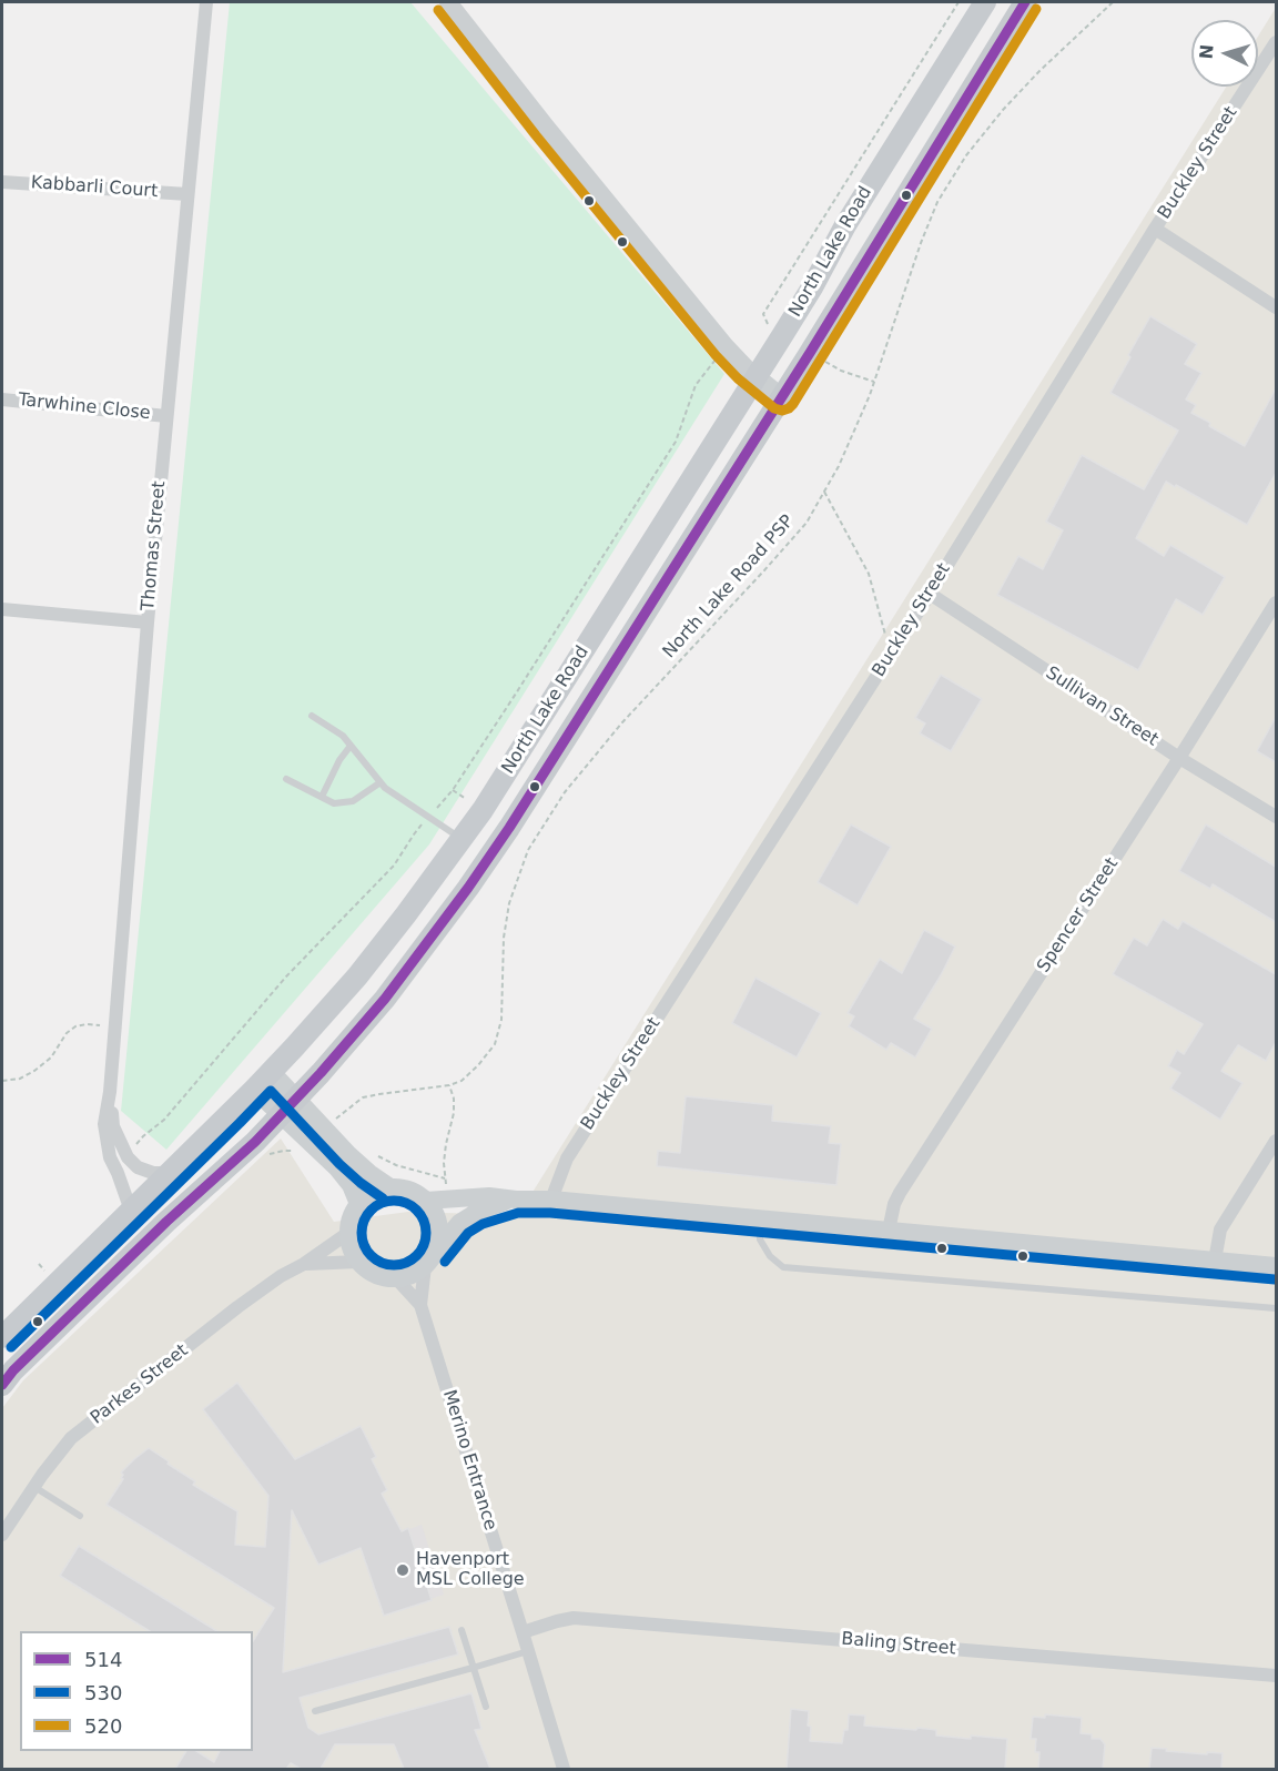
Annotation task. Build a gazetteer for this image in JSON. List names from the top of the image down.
{
  "streets": {
    "main road": ["North Lake Road"],
    "street": [
      "Buckley Street",
      "Kabbarli Court",
      "Tarwhine Close",
      "Thomas Street",
      "Sullivan Street",
      "Spencer Street",
      "Parkes Street",
      "Merino Entrance",
      "Baling Street"
    ],
    "path": ["North Lake Road PSP"]
  },
  "crossings": [
    ["Buckley Street", "Sullivan Street"],
    ["Kabbarli Court", "Thomas Street"],
    ["North Lake Road", "Thomas Street"],
    ["Tarwhine Close", "Thomas Street"],
    ["Sullivan Street", "Spencer Street"],
    ["Parkes Street", "Merino Entrance"],
    ["Merino Entrance", "Baling Street"]
  ],
  "places": ["Havenport MSL College"],
  "lines": ["transit line 514", "transit line 520", "transit line 530"],
  "legend": ["514", "530", "520"],
  "north": "left"
}
